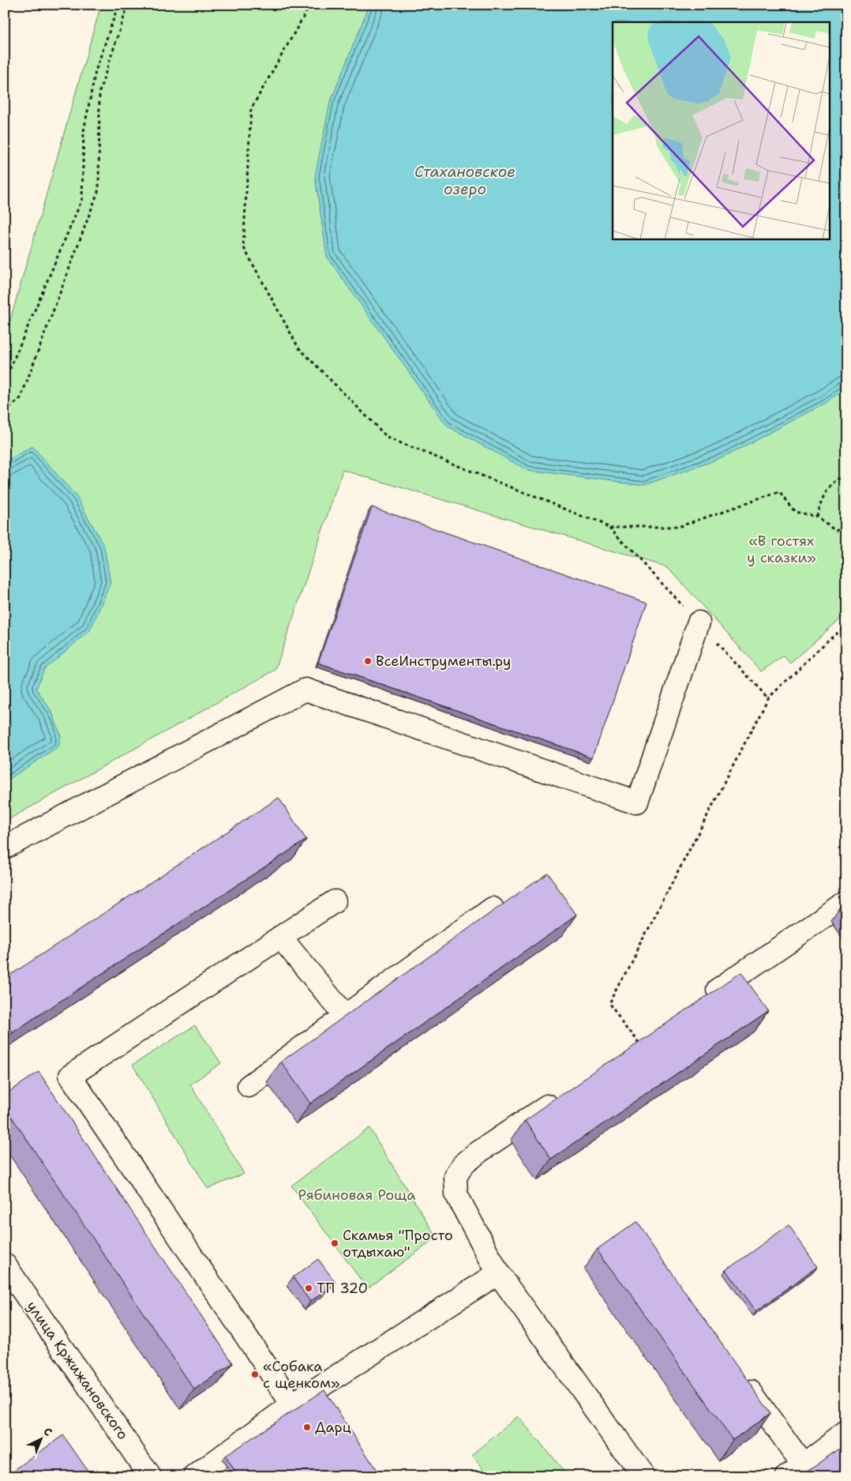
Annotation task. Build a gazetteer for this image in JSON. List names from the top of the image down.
{
  "streets": {
    "street": ["улица Кржижановского"]
  },
  "water": ["Стахановское озеро"],
  "parks": ["«В гостях у сказки»", "Рябиновая Роща"],
  "places": [
    "ВсеИнструменты.ру",
    "Скамья \"Просто отдыхаю\"",
    "ТП 320",
    "«Собака с щенком»",
    "Дарц"
  ],
  "north": "top right"
}
